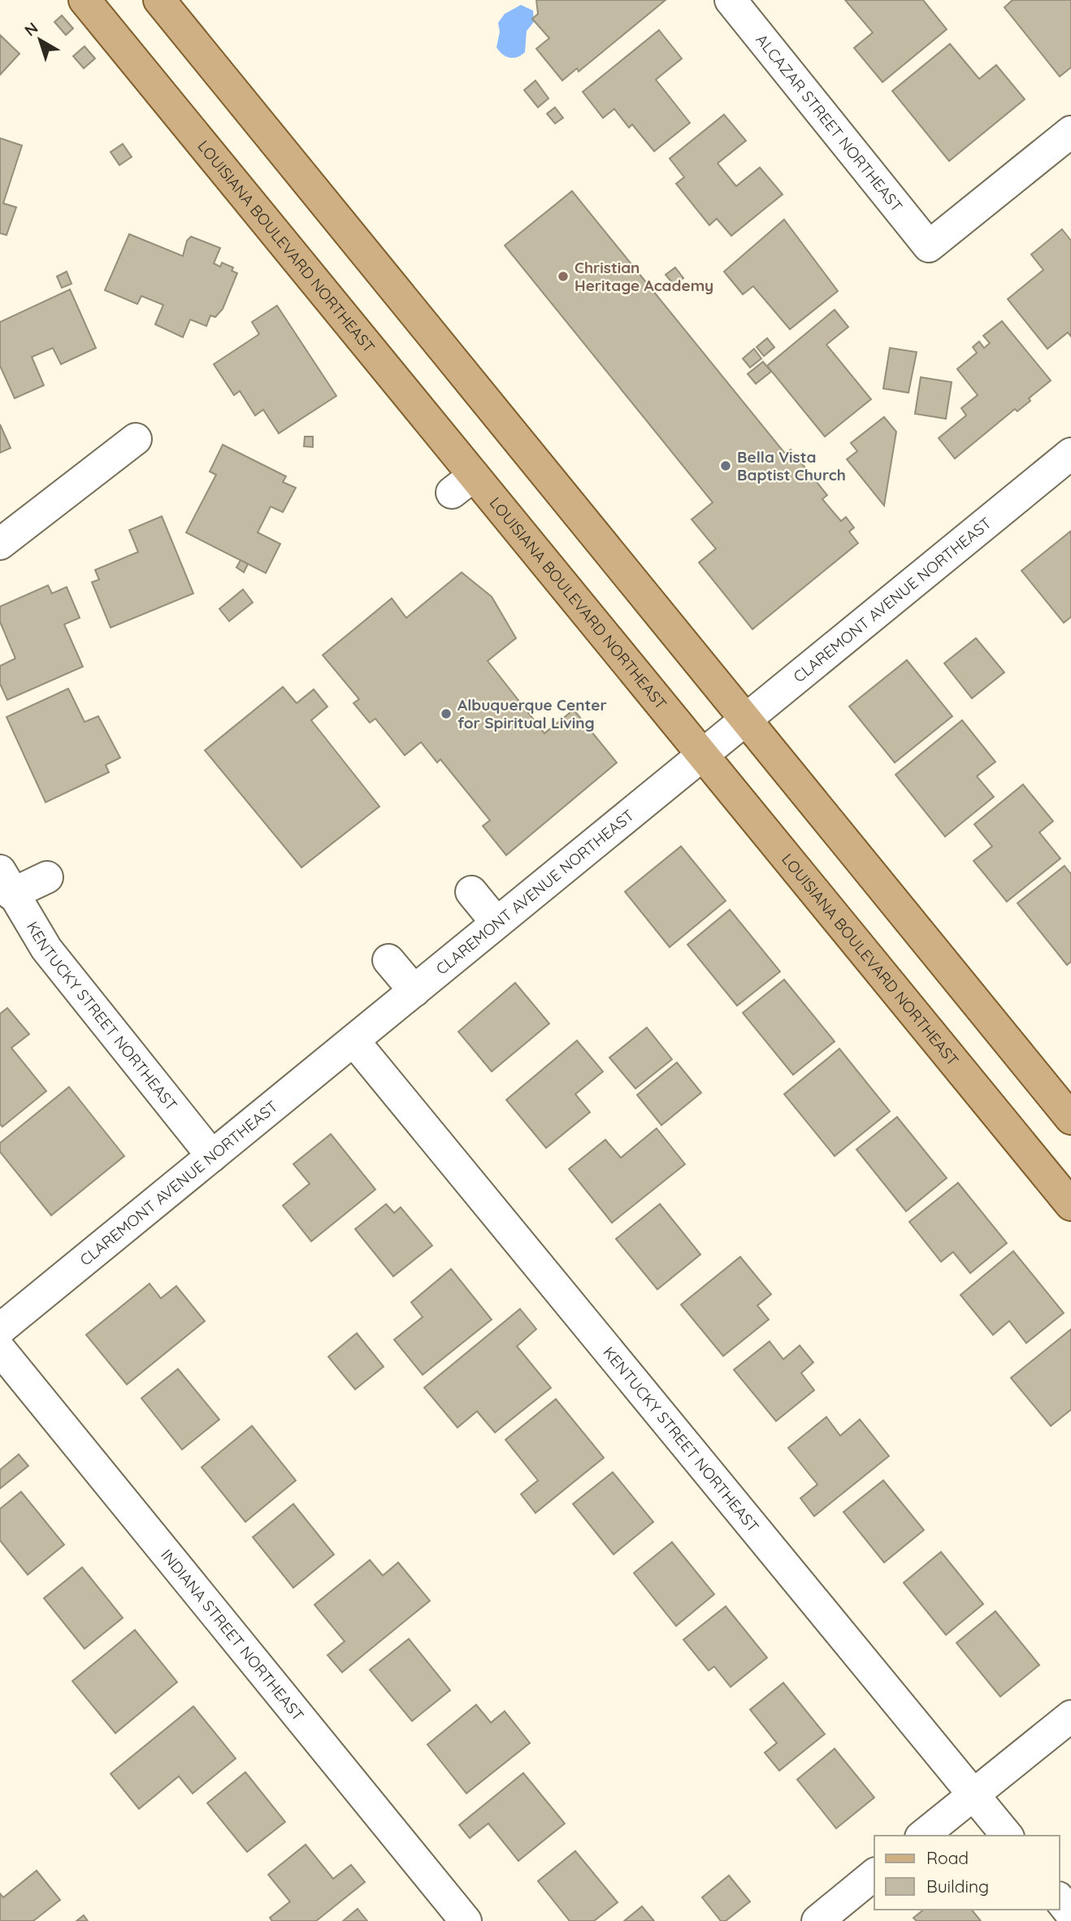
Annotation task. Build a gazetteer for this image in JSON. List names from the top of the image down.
{
  "streets": {
    "main road": ["LOUISIANA BOULEVARD NORTHEAST"],
    "street": [
      "ALCAZAR STREET NORTHEAST",
      "CLAREMONT AVENUE NORTHEAST",
      "KENTUCKY STREET NORTHEAST",
      "INDIANA STREET NORTHEAST"
    ]
  },
  "crossings": [
    ["LOUISIANA BOULEVARD NORTHEAST", "CLAREMONT AVENUE NORTHEAST"],
    ["CLAREMONT AVENUE NORTHEAST", "KENTUCKY STREET NORTHEAST"]
  ],
  "places": ["Christian Heritage Academy", "Bella Vista Baptist Church", "Albuquerque Center for Spiritual Living"],
  "legend": ["Road", "Building"],
  "north": "top left"
}
